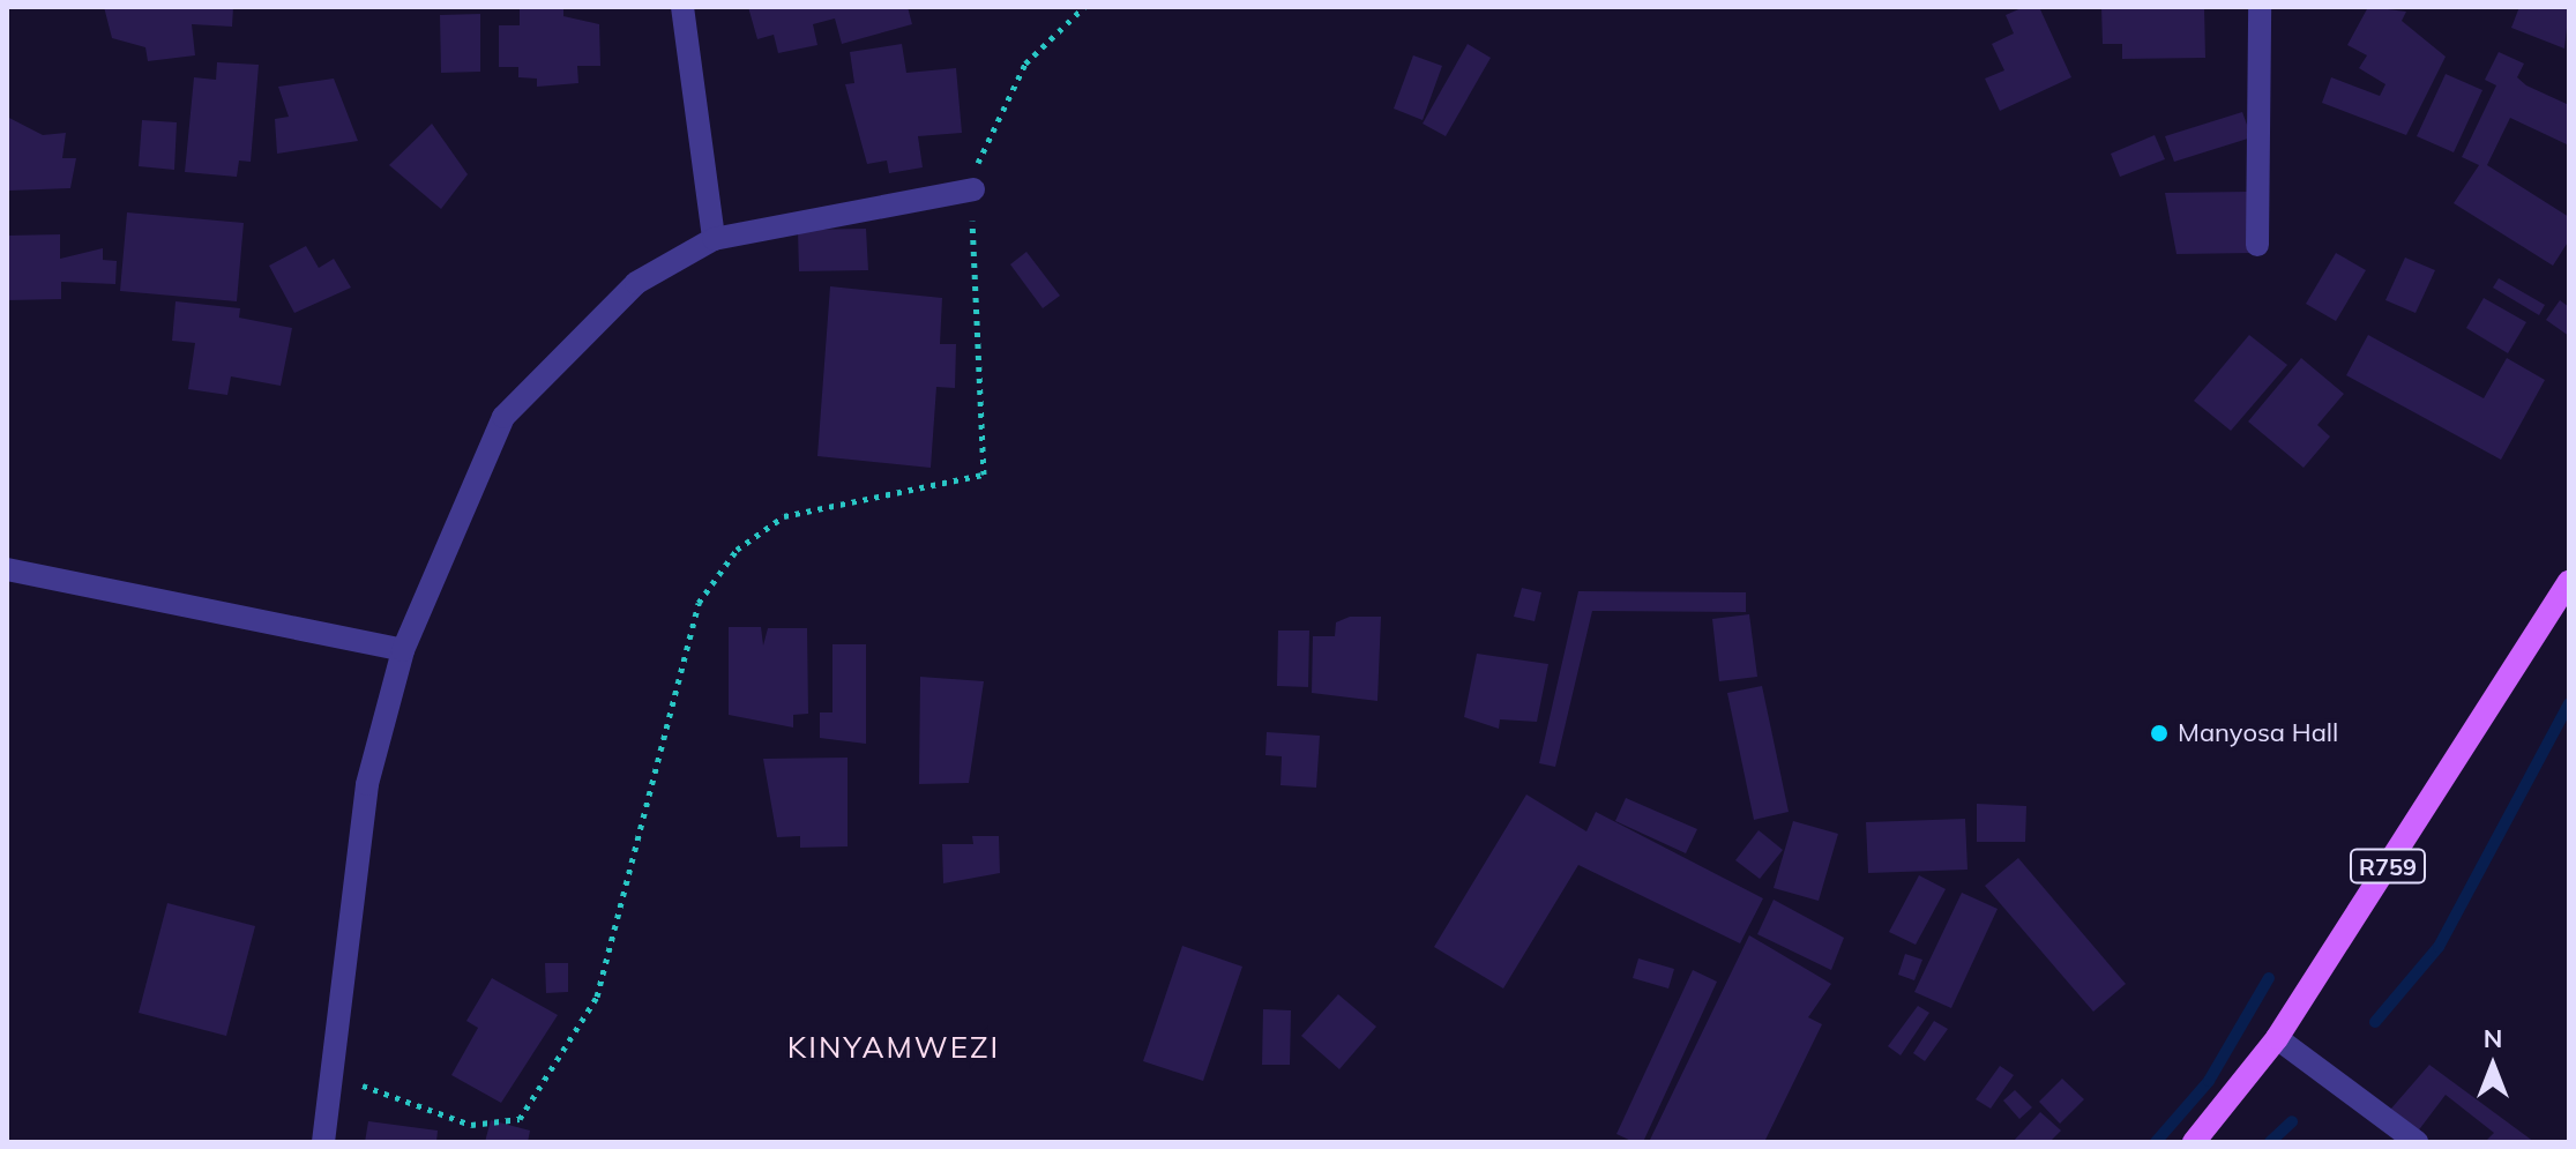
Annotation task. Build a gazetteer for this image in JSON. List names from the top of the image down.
{
  "streets": {
    "main road": ["R759"]
  },
  "districts": ["KINYAMWEZI"],
  "places": ["Manyosa Hall"],
  "north": "top"
}
